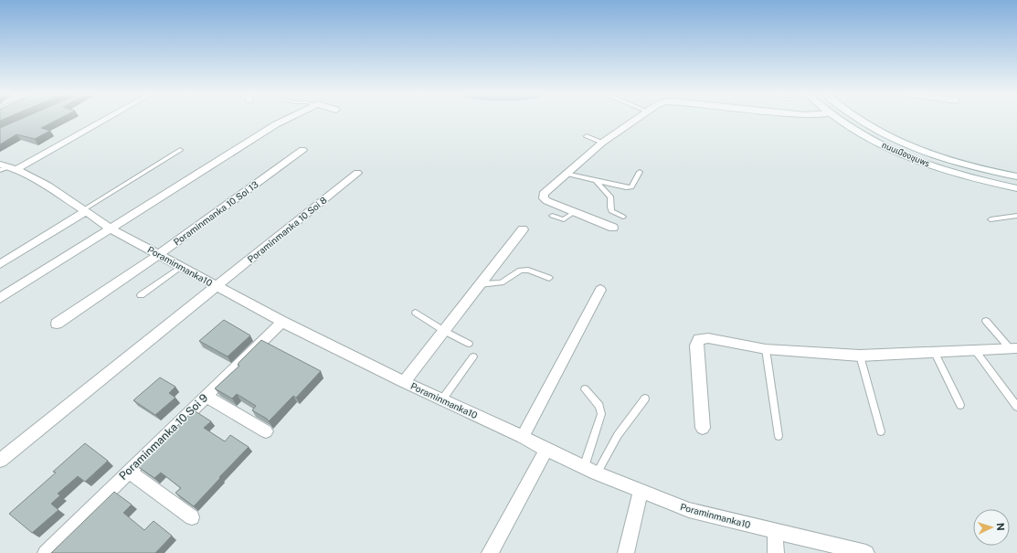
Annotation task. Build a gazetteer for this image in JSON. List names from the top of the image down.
{
  "streets": {
    "street": [
      "ถนนเมืองชุมพร",
      "Poraminmanka 10 Soi 13",
      "Poraminmanka 10 Soi 8",
      "Poraminmanka10",
      "Poraminmanka 10 Soi 9"
    ]
  },
  "crossings": [
    ["Poraminmanka 10 Soi 13", "Poraminmanka10"],
    ["Poraminmanka 10 Soi 8", "Poraminmanka10"],
    ["Poraminmanka10", "Poraminmanka 10 Soi 9"]
  ],
  "north": "right"
}
